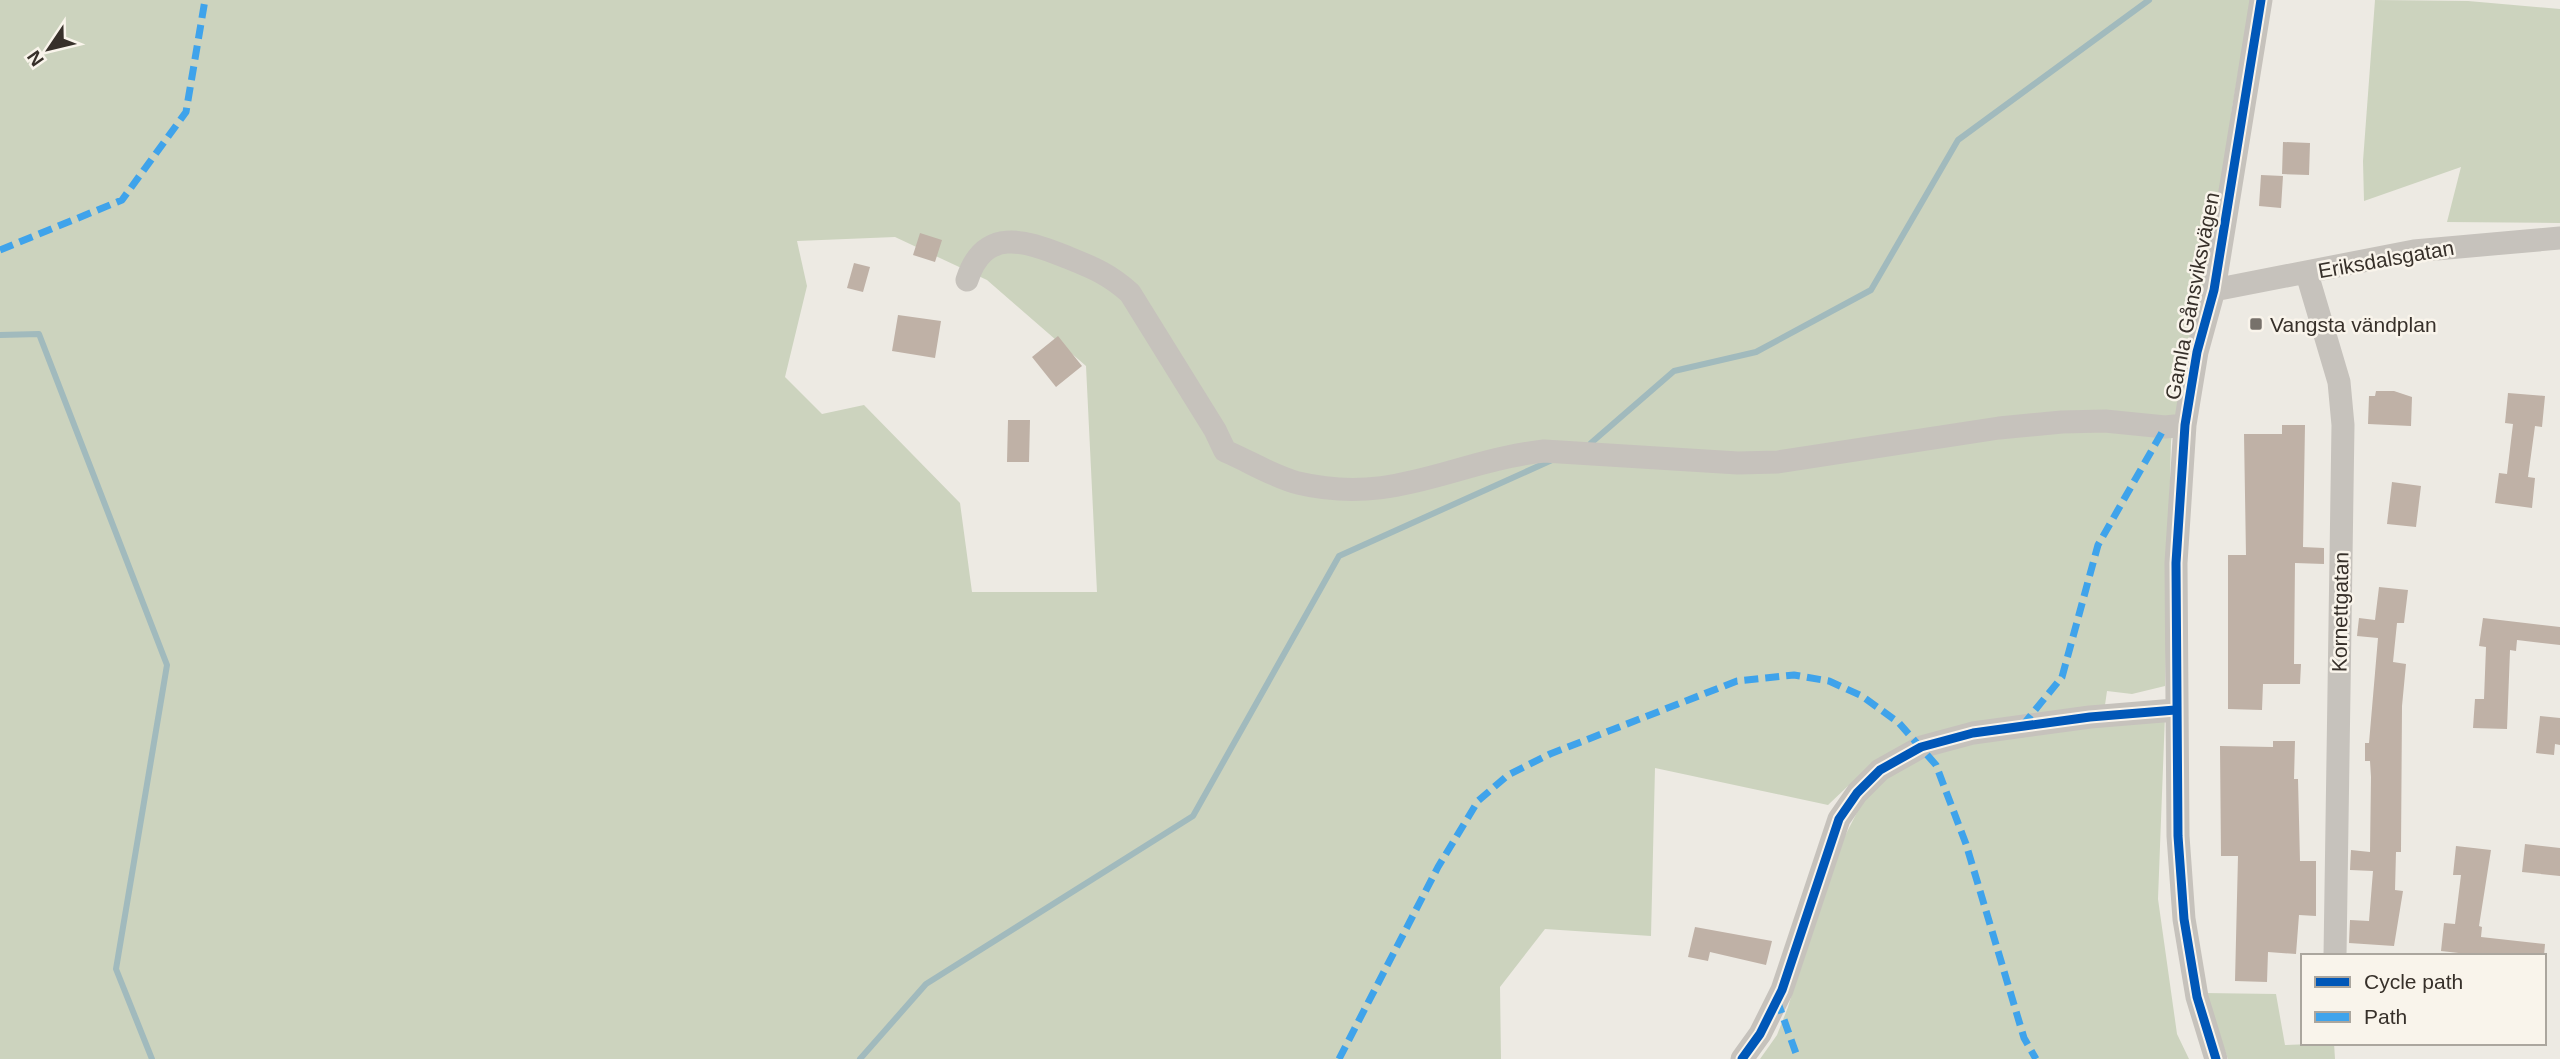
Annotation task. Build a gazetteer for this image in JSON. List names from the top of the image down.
{
  "streets": {
    "street": ["Eriksdalsgatan", "Gamla Gånsviksvägen", "Kornettgatan"]
  },
  "crossings": [
    ["Eriksdalsgatan", "Gamla Gånsviksvägen"],
    ["Eriksdalsgatan", "Kornettgatan"]
  ],
  "places": {
    "transit": ["Vangsta vändplan"]
  },
  "legend": ["Cycle path", "Path"],
  "north": "bottom left"
}
